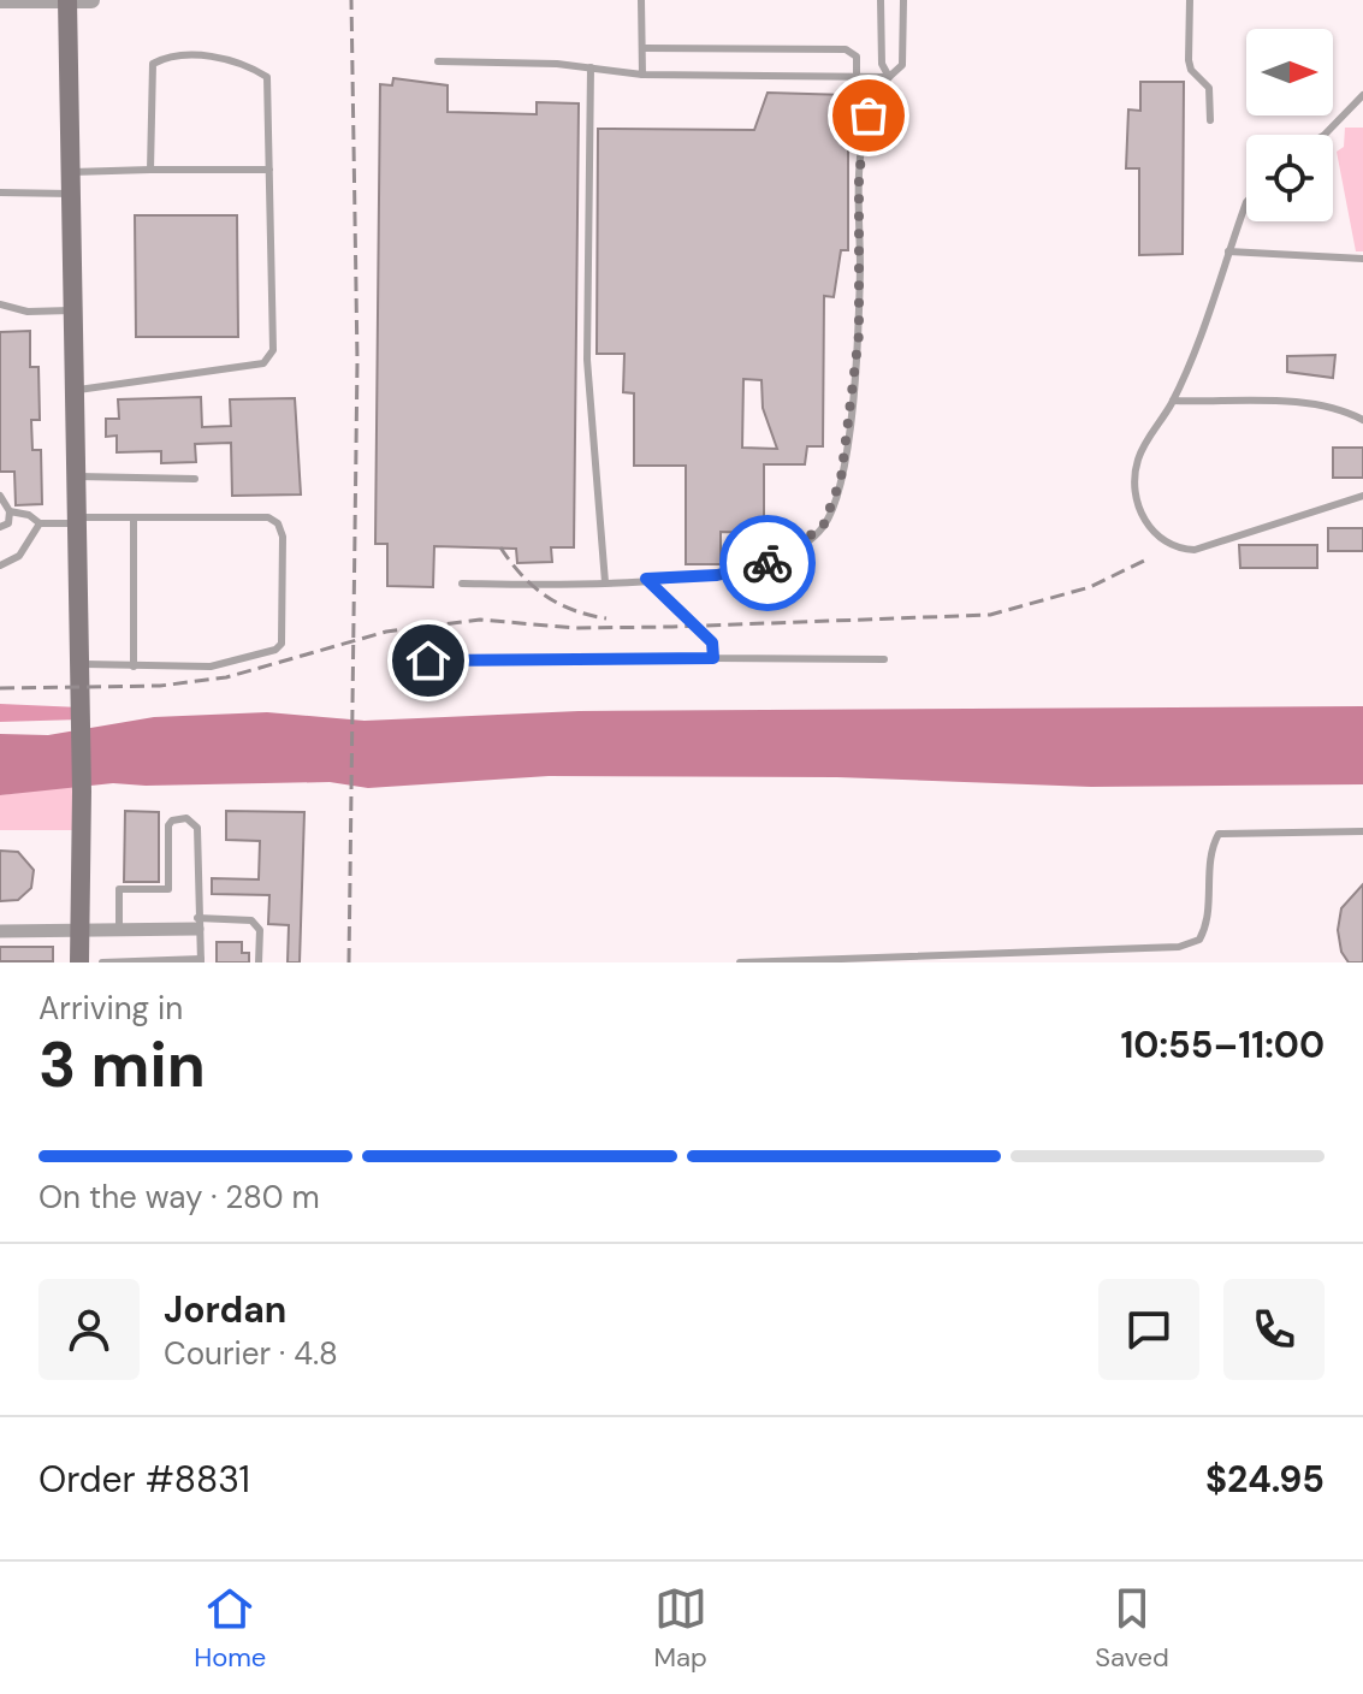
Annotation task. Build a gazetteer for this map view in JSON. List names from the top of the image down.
{
  "north": "right",
  "page": {
    "heading": ["3 min", "Arriving in", "10:55–11:00"],
    "panel": [
      "Jordan",
      "Courier · 4.8",
      "Order #8831",
      "$24.95"
    ],
    "bar": "On the way · 280 m",
    "tabs": ["Home", "Map", "Saved"]
  }
}
